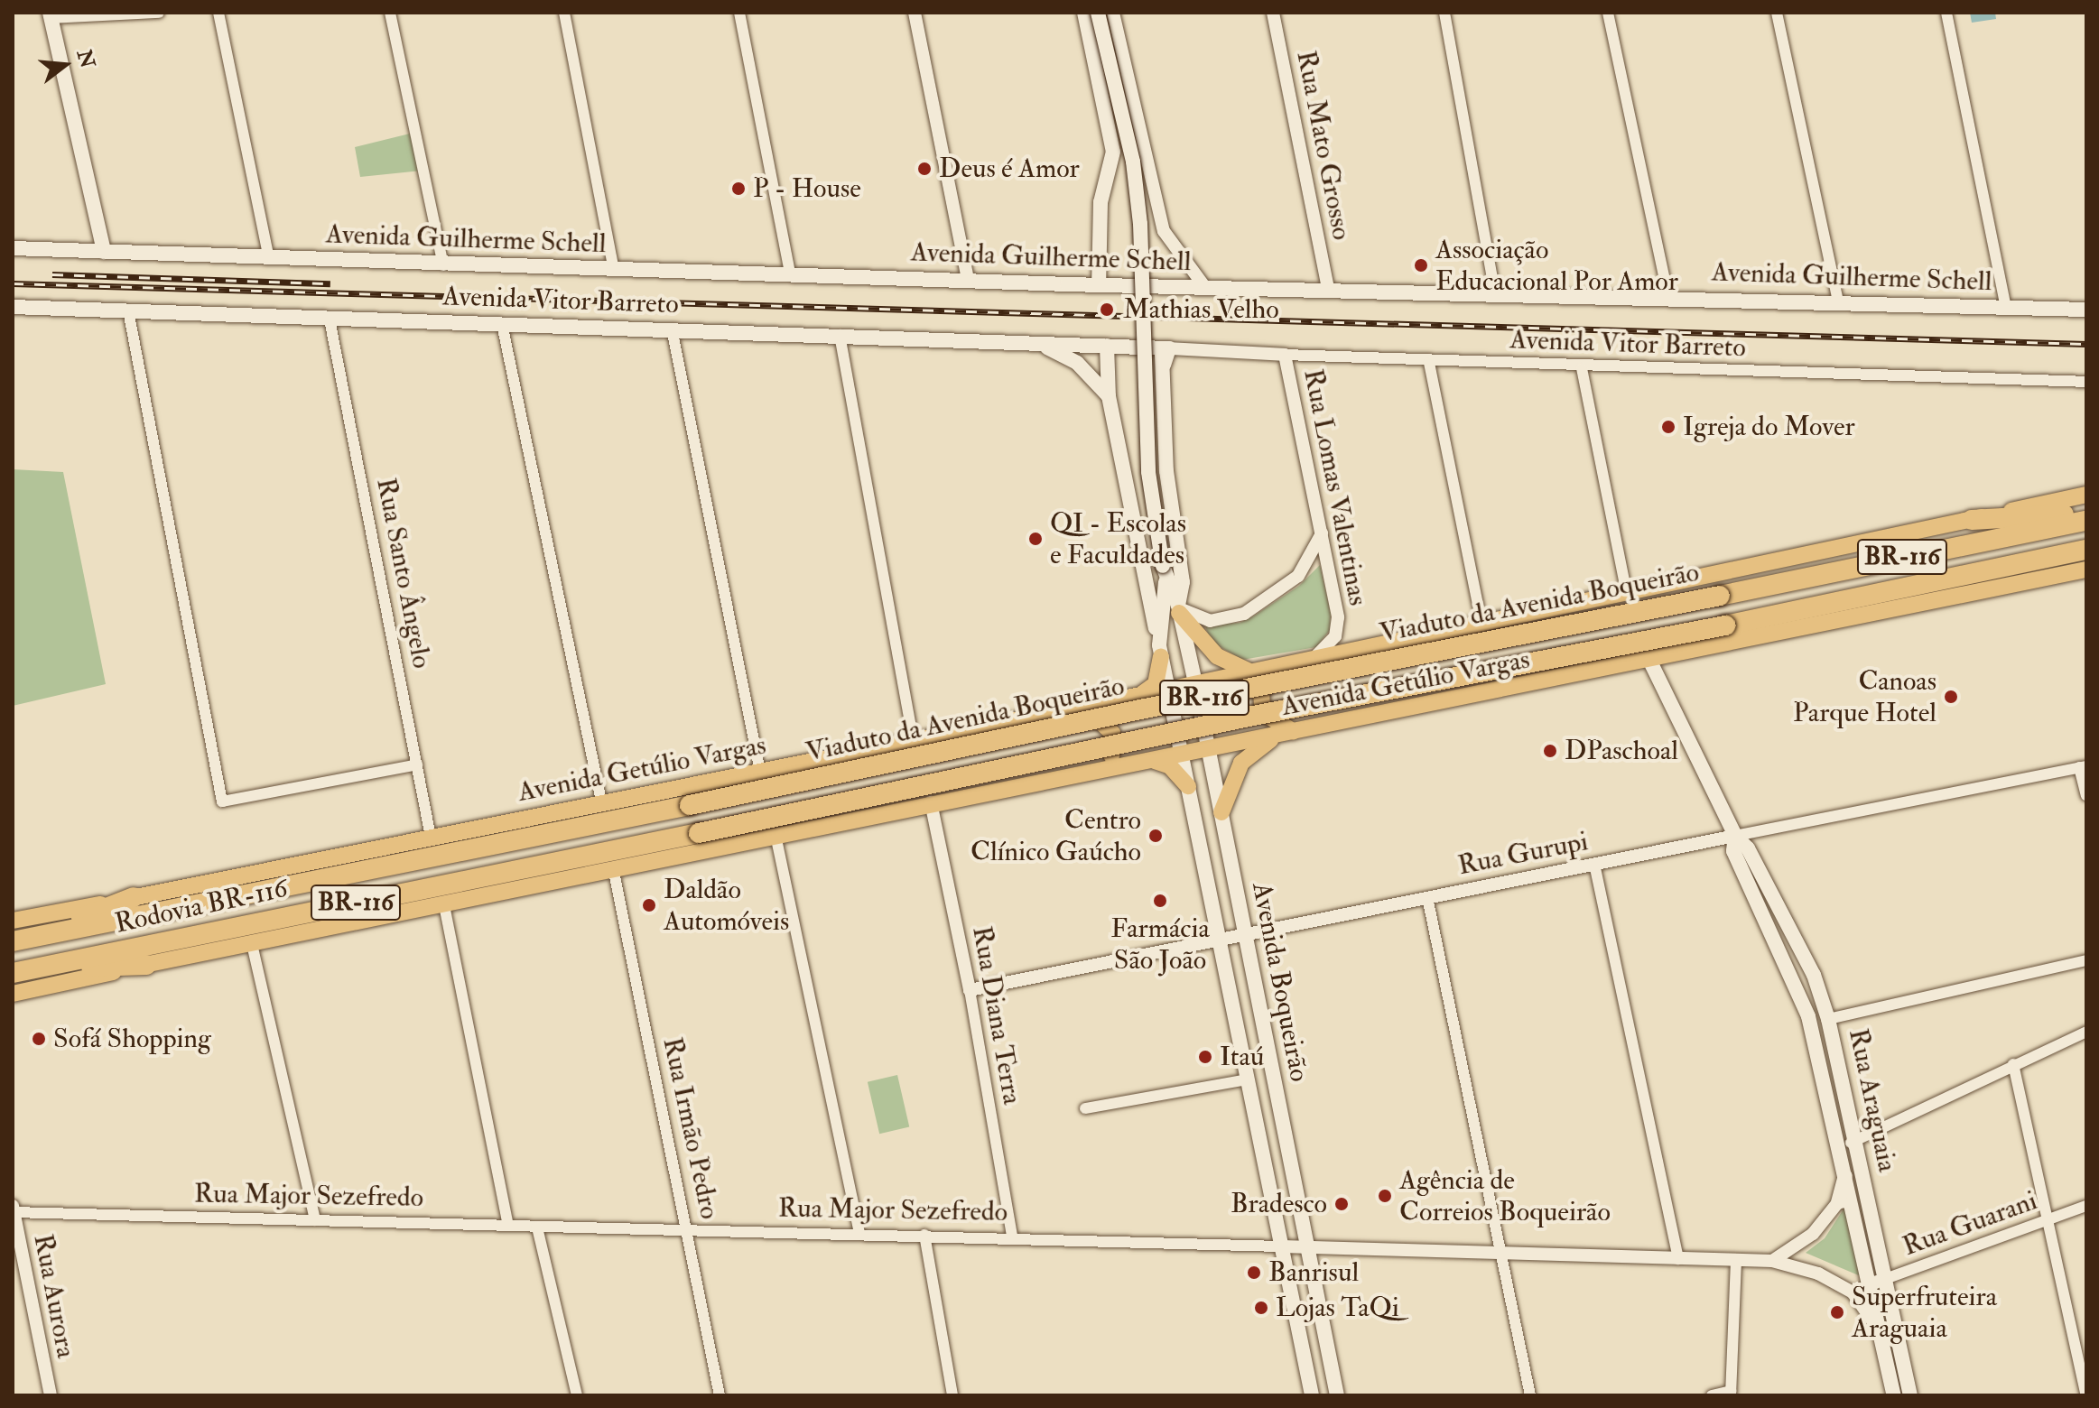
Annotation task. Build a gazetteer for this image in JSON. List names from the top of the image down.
{
  "streets": {
    "highway": ["BR-116", "Viaduto da Avenida Boqueirão", "Rodovia BR-116"],
    "main road": [
      "Avenida Guilherme Schell",
      "Avenida Vitor Barreto",
      "Avenida Getúlio Vargas",
      "Avenida Boqueirão",
      "Rua Araguaia"
    ],
    "street": [
      "Rua Mato Grosso",
      "Rua Lomas Valentinas",
      "Rua Santo Ângelo",
      "Rua Gurupi",
      "Rua Diana Terra",
      "Rua Irmão Pedro",
      "Rua Major Sezefredo",
      "Rua Guarani",
      "Rua Aurora"
    ]
  },
  "crossings": [
    ["Rua Mato Grosso", "Avenida Guilherme Schell"],
    ["Avenida Vitor Barreto", "Rua Lomas Valentinas"],
    ["Avenida Vitor Barreto", "Rua Santo Ângelo"],
    ["Rua Lomas Valentinas", "Avenida Getúlio Vargas"],
    ["BR-116", "Avenida Getúlio Vargas"],
    ["BR-116", "Rodovia BR-116"],
    ["Rua Santo Ângelo", "Avenida Getúlio Vargas"],
    ["Viaduto da Avenida Boqueirão", "Rodovia BR-116"],
    ["Avenida Getúlio Vargas", "Avenida Boqueirão"],
    ["Avenida Getúlio Vargas", "Rua Diana Terra"],
    ["Avenida Getúlio Vargas", "Rua Araguaia"],
    ["Avenida Getúlio Vargas", "Rua Irmão Pedro"],
    ["Rua Gurupi", "Avenida Boqueirão"],
    ["Rua Gurupi", "Rua Diana Terra"],
    ["Rua Gurupi", "Rua Araguaia"],
    ["Avenida Boqueirão", "Rua Major Sezefredo"],
    ["Rua Diana Terra", "Rua Major Sezefredo"],
    ["Rua Araguaia", "Rua Guarani"],
    ["Rua Irmão Pedro", "Rua Major Sezefredo"],
    ["Rua Major Sezefredo", "Rua Aurora"]
  ],
  "places": [
    "Deus é Amor",
    "P - House",
    "Associação Educacional Por Amor",
    "Mathias Velho",
    "Igreja do Mover",
    "QI - Escolas e Faculdades",
    "Canoas Parque Hotel",
    "DPaschoal",
    "Centro Clínico Gaúcho",
    "Farmácia São João",
    "Daldão Automóveis",
    "Sofá Shopping",
    "Itaú",
    "Agência de Correios Boqueirão",
    "Bradesco",
    "Banrisul",
    "Lojas TaQi",
    "Superfruteira Araguaia"
  ],
  "north": "right"
}
